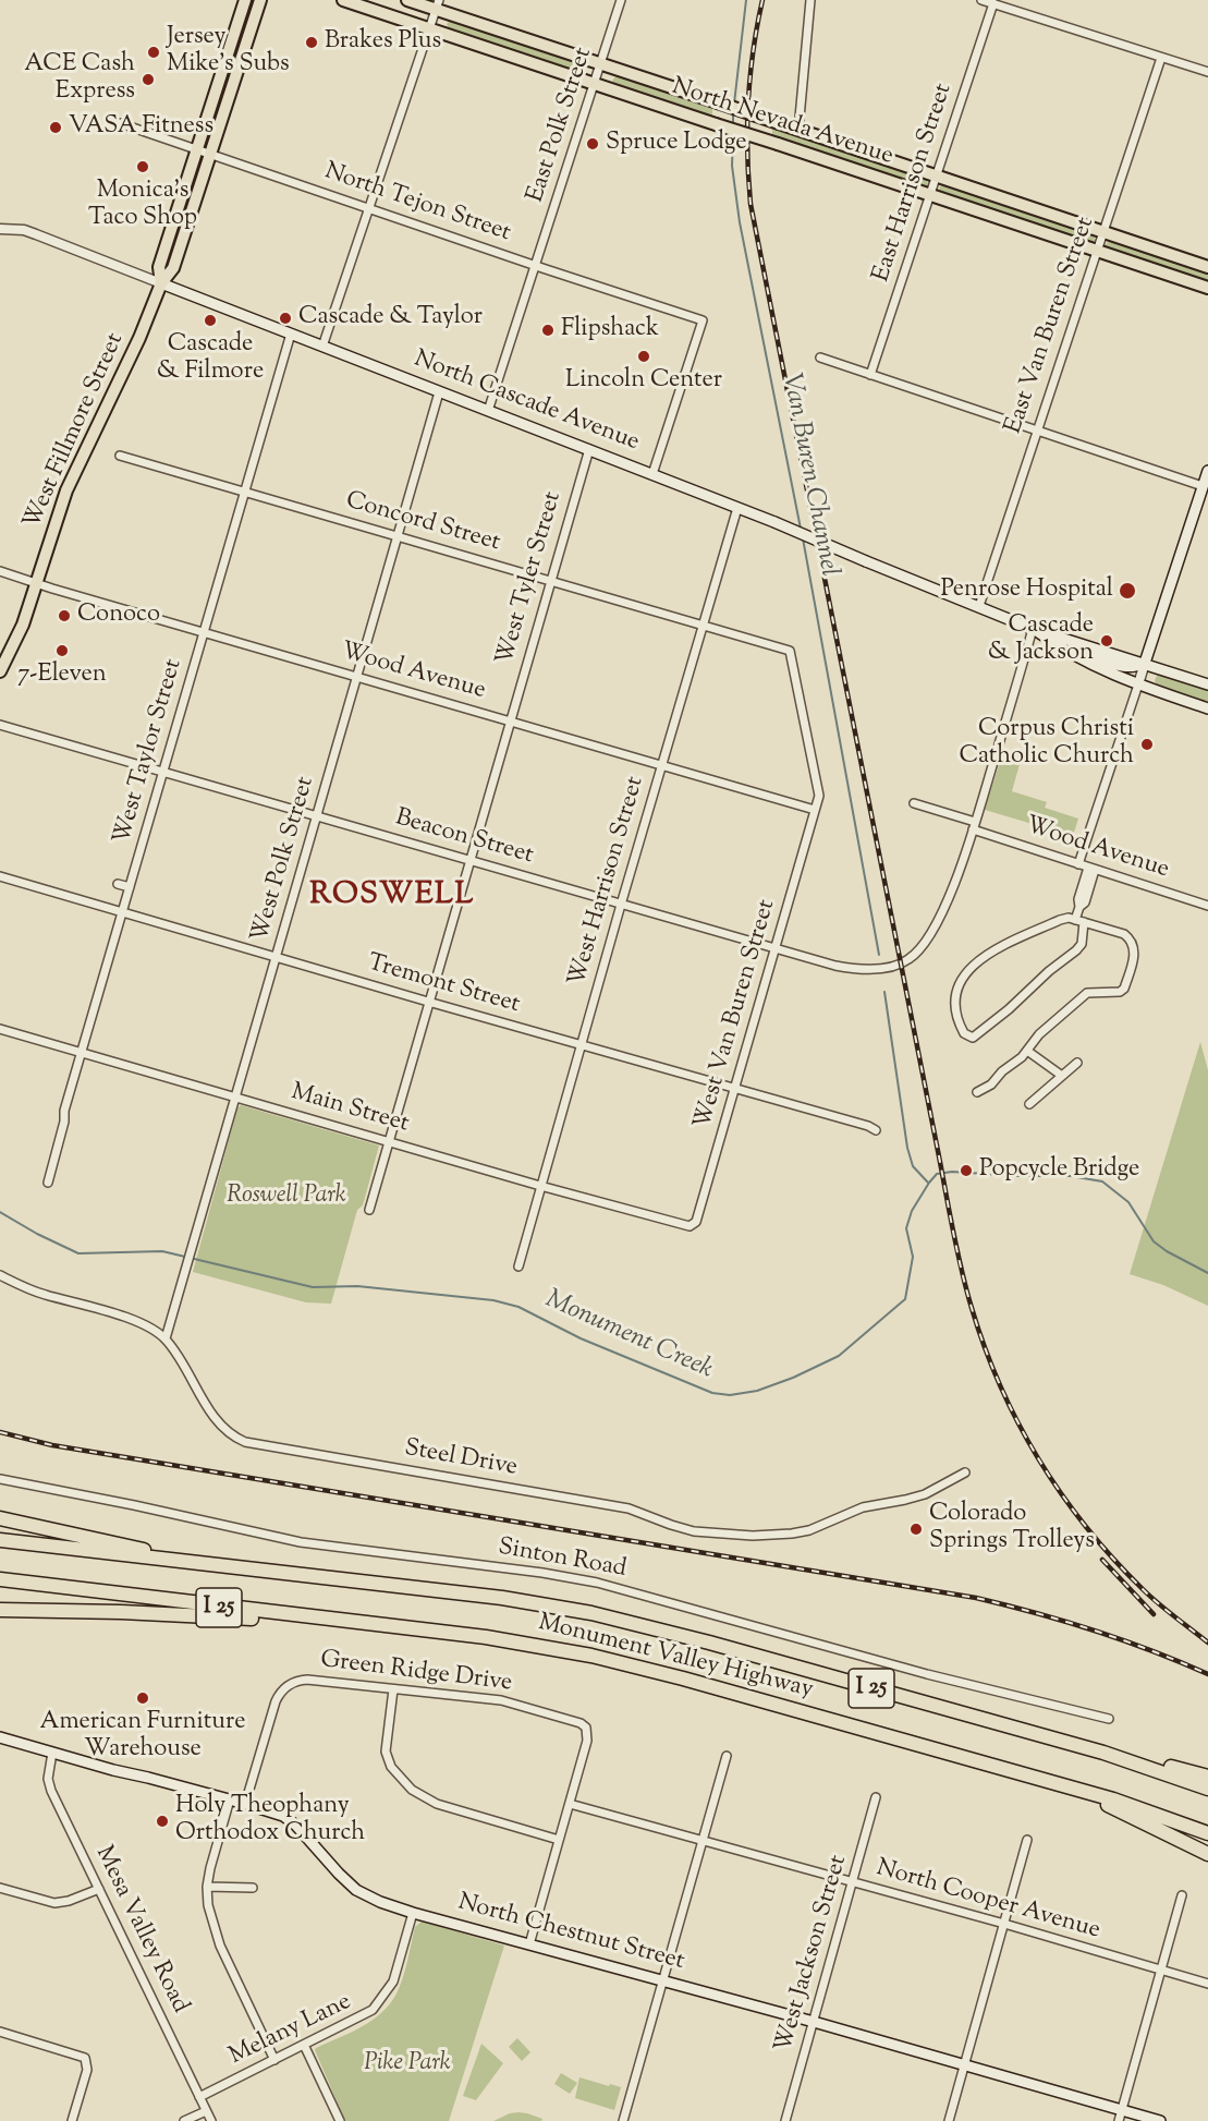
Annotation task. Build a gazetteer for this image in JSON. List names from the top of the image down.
{
  "streets": {
    "highway": ["I 25", "Monument Valley Highway"],
    "main road": [
      "North Nevada Avenue",
      "North Cascade Avenue",
      "West Fillmore Street",
      "North Chestnut Street"
    ],
    "street": [
      "East Polk Street",
      "East Harrison Street",
      "North Tejon Street",
      "East Van Buren Street",
      "Concord Street",
      "West Tyler Street",
      "Wood Avenue",
      "West Taylor Street",
      "Beacon Street",
      "West Polk Street",
      "West Harrison Street",
      "Tremont Street",
      "West Van Buren Street",
      "Main Street",
      "Steel Drive",
      "Sinton Road",
      "Green Ridge Drive",
      "North Cooper Avenue",
      "Mesa Valley Road",
      "West Jackson Street",
      "Melany Lane"
    ]
  },
  "crossings": [
    ["North Nevada Avenue", "East Polk Street"],
    ["North Nevada Avenue", "East Harrison Street"],
    ["North Nevada Avenue", "East Van Buren Street"],
    ["East Polk Street", "North Tejon Street"],
    ["East Polk Street", "North Cascade Avenue"],
    ["North Tejon Street", "North Cascade Avenue"],
    ["East Van Buren Street", "North Cascade Avenue"],
    ["North Cascade Avenue", "West Fillmore Street"],
    ["North Cascade Avenue", "West Tyler Street"],
    ["North Cascade Avenue", "West Taylor Street"],
    ["North Cascade Avenue", "West Polk Street"],
    ["North Cascade Avenue", "West Harrison Street"],
    ["West Fillmore Street", "Wood Avenue"],
    ["Concord Street", "West Tyler Street"],
    ["Concord Street", "West Taylor Street"],
    ["Concord Street", "West Polk Street"],
    ["Concord Street", "West Harrison Street"],
    ["Concord Street", "West Van Buren Street"],
    ["West Tyler Street", "Wood Avenue"],
    ["West Tyler Street", "Beacon Street"],
    ["West Tyler Street", "Tremont Street"],
    ["West Tyler Street", "Main Street"],
    ["Wood Avenue", "West Taylor Street"],
    ["Wood Avenue", "Beacon Street"],
    ["Wood Avenue", "West Polk Street"],
    ["Wood Avenue", "West Harrison Street"],
    ["Wood Avenue", "West Van Buren Street"],
    ["West Taylor Street", "Beacon Street"],
    ["West Taylor Street", "Tremont Street"],
    ["West Taylor Street", "Main Street"],
    ["Beacon Street", "West Polk Street"],
    ["Beacon Street", "West Harrison Street"],
    ["Beacon Street", "West Van Buren Street"],
    ["West Polk Street", "Tremont Street"],
    ["West Polk Street", "Main Street"],
    ["West Polk Street", "Steel Drive"],
    ["West Harrison Street", "Tremont Street"],
    ["West Harrison Street", "Main Street"],
    ["Tremont Street", "West Van Buren Street"],
    ["West Van Buren Street", "Main Street"],
    ["Green Ridge Drive", "North Cooper Avenue"],
    ["Green Ridge Drive", "North Chestnut Street"],
    ["North Cooper Avenue", "West Jackson Street"],
    ["Mesa Valley Road", "North Chestnut Street"],
    ["Mesa Valley Road", "Melany Lane"],
    ["North Chestnut Street", "West Jackson Street"],
    ["North Chestnut Street", "Melany Lane"]
  ],
  "districts": ["ROSWELL"],
  "water": ["Van Buren Channel", "Monument Creek"],
  "parks": ["Roswell Park", "Pike Park"],
  "places": [
    "Brakes Plus",
    "Jersey Mike's Subs",
    "ACE Cash Express",
    "VASA Fitness",
    "Spruce Lodge",
    "Monica's Taco Shop",
    "Cascade & Taylor",
    "Cascade & Filmore",
    "Flipshack",
    "Lincoln Center",
    "Penrose Hospital",
    "Conoco",
    "Cascade & Jackson",
    "7-Eleven",
    "Corpus Christi Catholic Church",
    "Popcycle Bridge",
    "Colorado Springs Trolleys",
    "American Furniture Warehouse",
    "Holy Theophany Orthodox Church"
  ]
}
